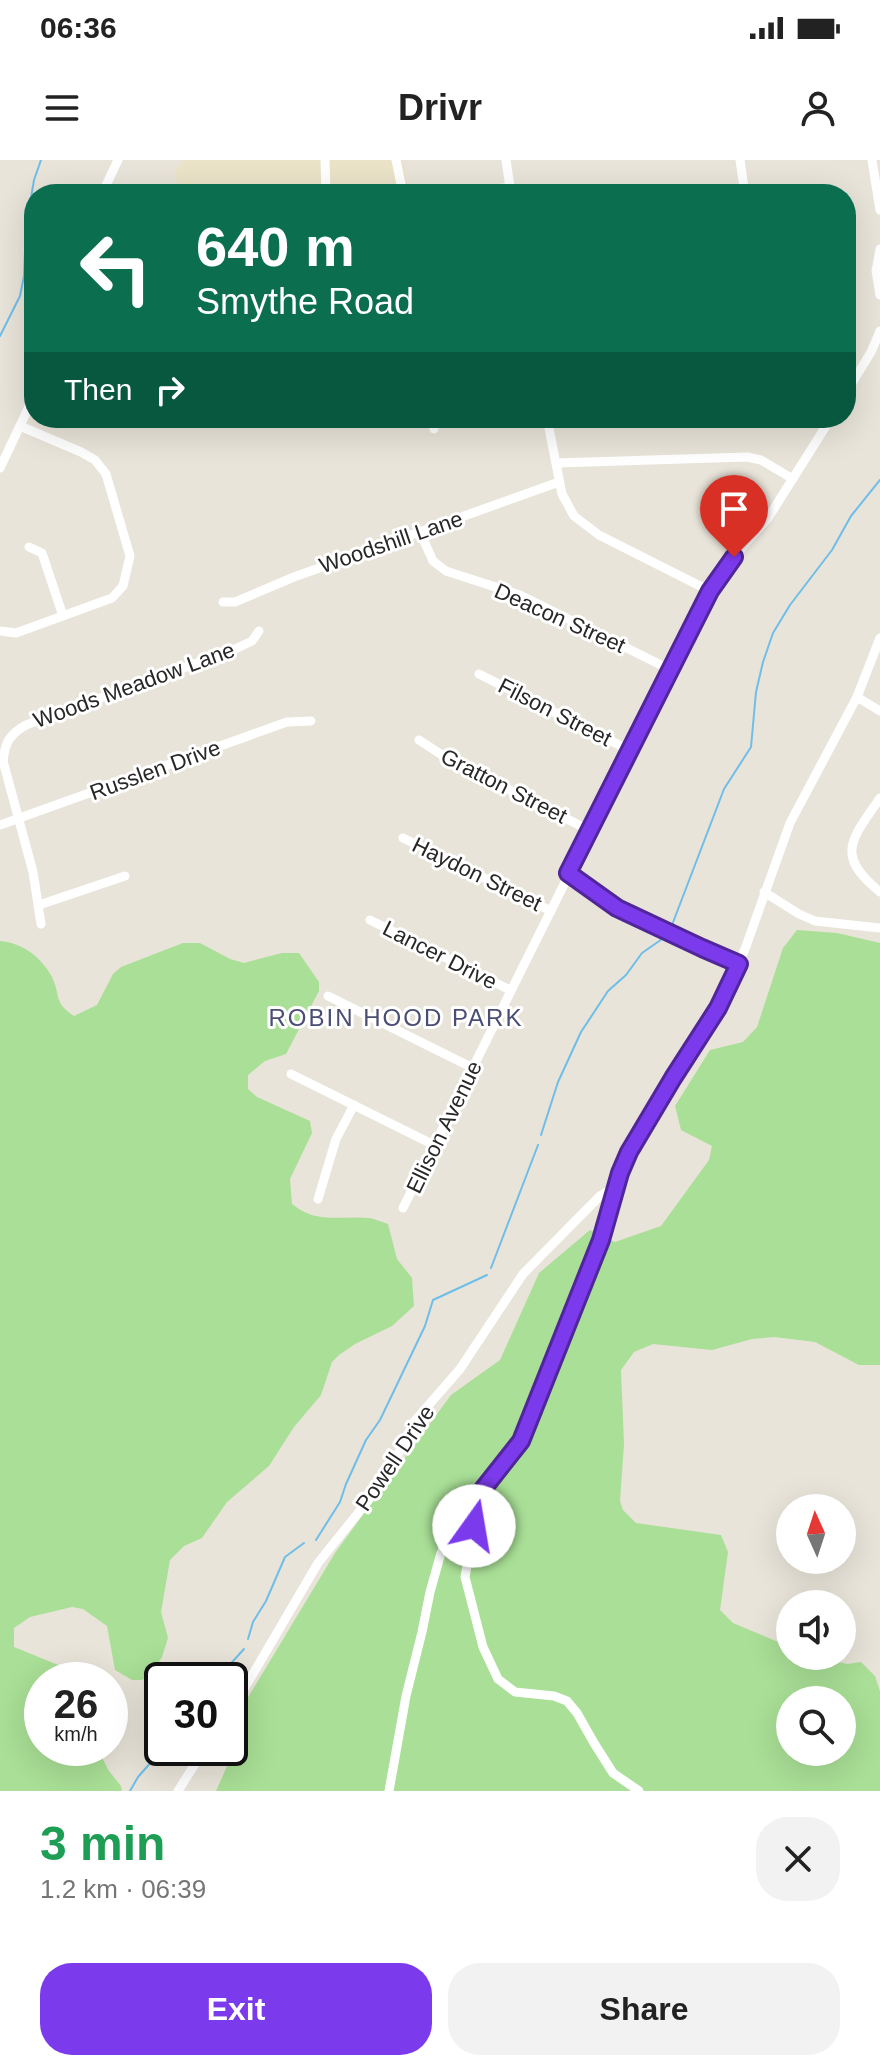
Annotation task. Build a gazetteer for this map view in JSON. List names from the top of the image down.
{
  "streets": {
    "street": [
      "Woodshill Lane",
      "Deacon Street",
      "Woods Meadow Lane",
      "Filson Street",
      "Russlen Drive",
      "Gratton Street",
      "Haydon Street",
      "Lancer Drive",
      "Ellison Avenue",
      "Powell Drive"
    ]
  },
  "crossings": [
    ["Woodshill Lane", "Deacon Street"],
    ["Deacon Street", "Ellison Avenue"],
    ["Woods Meadow Lane", "Russlen Drive"],
    ["Filson Street", "Ellison Avenue"],
    ["Gratton Street", "Ellison Avenue"],
    ["Haydon Street", "Ellison Avenue"],
    ["Lancer Drive", "Ellison Avenue"]
  ],
  "districts": ["ROBIN HOOD PARK"],
  "north": "top",
  "page": {
    "status": "06:36",
    "header": "Drivr",
    "turn": ["640 m", "Smythe Road"],
    "then": "Then",
    "speed": "26 km/h",
    "limit": "30",
    "heading": ["3 min", "1.2 km · 06:39"],
    "buttons": ["Exit", "Share"]
  }
}
